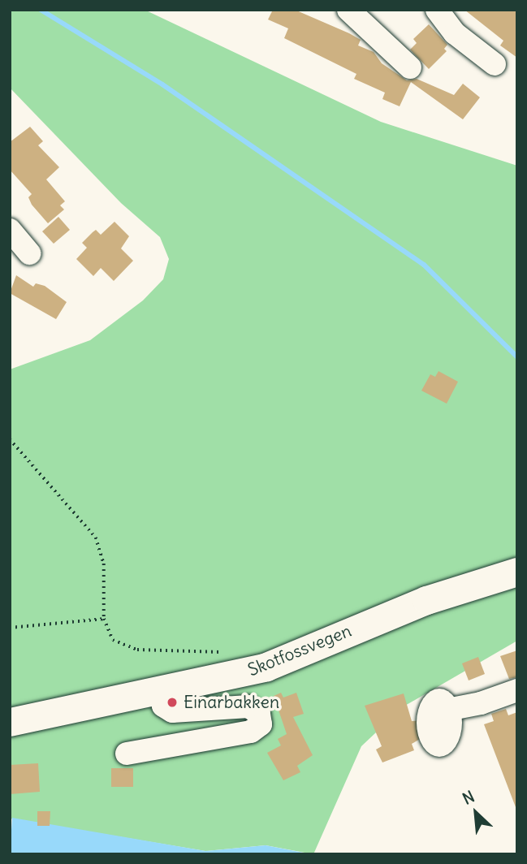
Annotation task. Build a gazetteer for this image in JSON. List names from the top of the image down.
{
  "streets": {
    "main road": ["Skotfossvegen"]
  },
  "places": ["Einarbakken"],
  "north": "top left"
}
